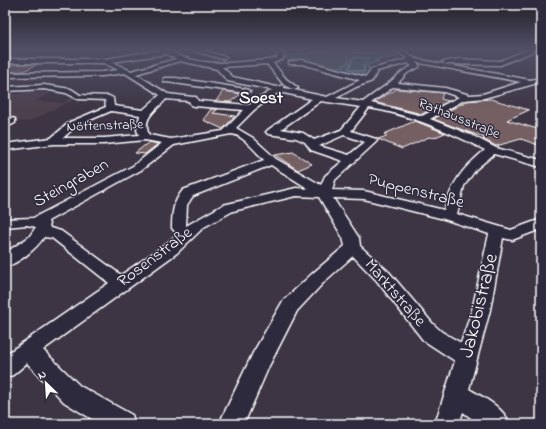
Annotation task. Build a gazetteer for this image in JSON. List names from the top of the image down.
{
  "streets": {
    "street": [
      "Rathausstraße",
      "Nöttenstraße",
      "Steingraben",
      "Puppenstraße",
      "Rosenstraße",
      "Marktstraße",
      "Jakobistraße"
    ]
  },
  "crossings": [
    ["Nöttenstraße", "Steingraben"],
    ["Nöttenstraße", "Marktstraße"],
    ["Puppenstraße", "Rosenstraße"],
    ["Puppenstraße", "Marktstraße"],
    ["Puppenstraße", "Jakobistraße"],
    ["Rosenstraße", "Marktstraße"],
    ["Marktstraße", "Jakobistraße"]
  ],
  "districts": ["Soest"],
  "north": "top left"
}
